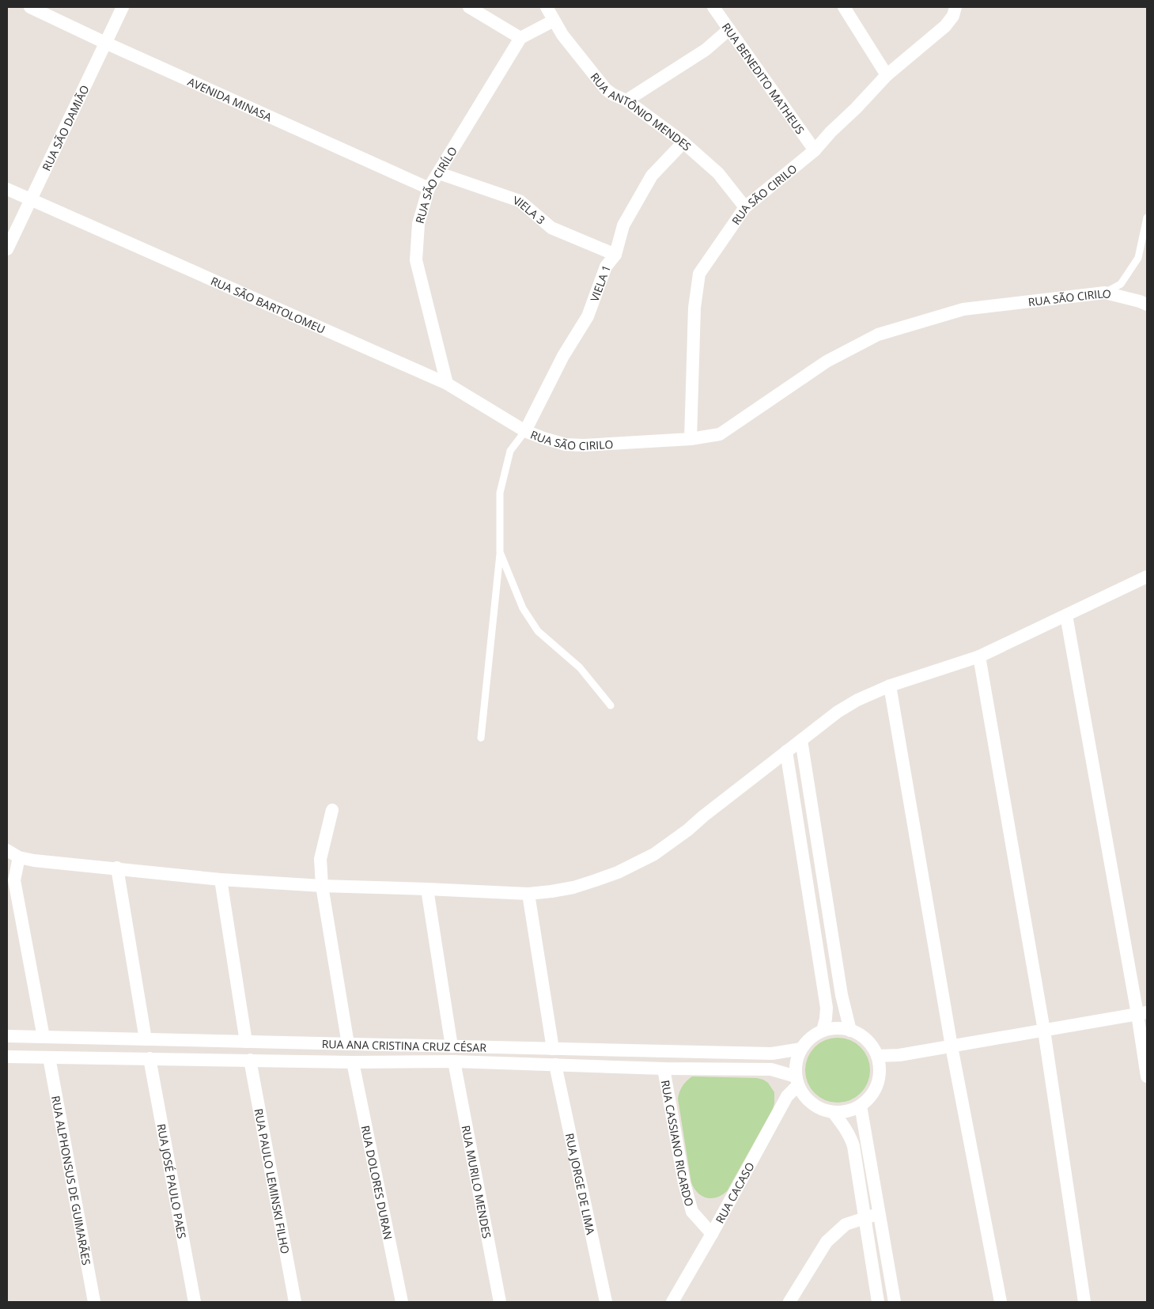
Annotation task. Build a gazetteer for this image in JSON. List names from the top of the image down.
{
  "streets": {
    "street": [
      "RUA BENEDITO MATHEUS",
      "AVENIDA MINASA",
      "RUA ANTÔNIO MENDES",
      "RUA SÃO DAMIÃO",
      "RUA SÃO CIRÍLO",
      "RUA SÃO CIRILO",
      "VIELA 3",
      "VIELA 1",
      "RUA SÃO BARTOLOMEU",
      "RUA ANA CRISTINA CRUZ CÉSAR",
      "RUA CASSIANO RICARDO",
      "RUA ALPHONSUS DE GUIMARÃES",
      "RUA JOSÉ PAULO PAES",
      "RUA PAULO LEMINSKI FILHO",
      "RUA DOLORES DURAN",
      "RUA MURILO MENDES",
      "RUA JORGE DE LIMA",
      "RUA CACASO"
    ]
  },
  "crossings": [
    ["RUA BENEDITO MATHEUS", "RUA SÃO CIRILO"],
    ["AVENIDA MINASA", "RUA SÃO DAMIÃO"],
    ["AVENIDA MINASA", "RUA SÃO CIRÍLO"],
    ["RUA ANTÔNIO MENDES", "RUA SÃO CIRILO"],
    ["RUA ANTÔNIO MENDES", "VIELA 1"],
    ["RUA SÃO DAMIÃO", "RUA SÃO BARTOLOMEU"],
    ["RUA SÃO CIRÍLO", "VIELA 3"],
    ["RUA SÃO CIRÍLO", "RUA SÃO BARTOLOMEU"],
    ["RUA SÃO CIRILO", "VIELA 1"],
    ["RUA SÃO CIRILO", "RUA SÃO BARTOLOMEU"],
    ["VIELA 3", "VIELA 1"],
    ["VIELA 1", "RUA SÃO BARTOLOMEU"],
    ["RUA ANA CRISTINA CRUZ CÉSAR", "RUA CASSIANO RICARDO"],
    ["RUA ANA CRISTINA CRUZ CÉSAR", "RUA ALPHONSUS DE GUIMARÃES"],
    ["RUA ANA CRISTINA CRUZ CÉSAR", "RUA JOSÉ PAULO PAES"],
    ["RUA ANA CRISTINA CRUZ CÉSAR", "RUA PAULO LEMINSKI FILHO"],
    ["RUA ANA CRISTINA CRUZ CÉSAR", "RUA DOLORES DURAN"],
    ["RUA ANA CRISTINA CRUZ CÉSAR", "RUA MURILO MENDES"],
    ["RUA ANA CRISTINA CRUZ CÉSAR", "RUA JORGE DE LIMA"],
    ["RUA ANA CRISTINA CRUZ CÉSAR", "RUA CACASO"],
    ["RUA CASSIANO RICARDO", "RUA CACASO"]
  ]
}
